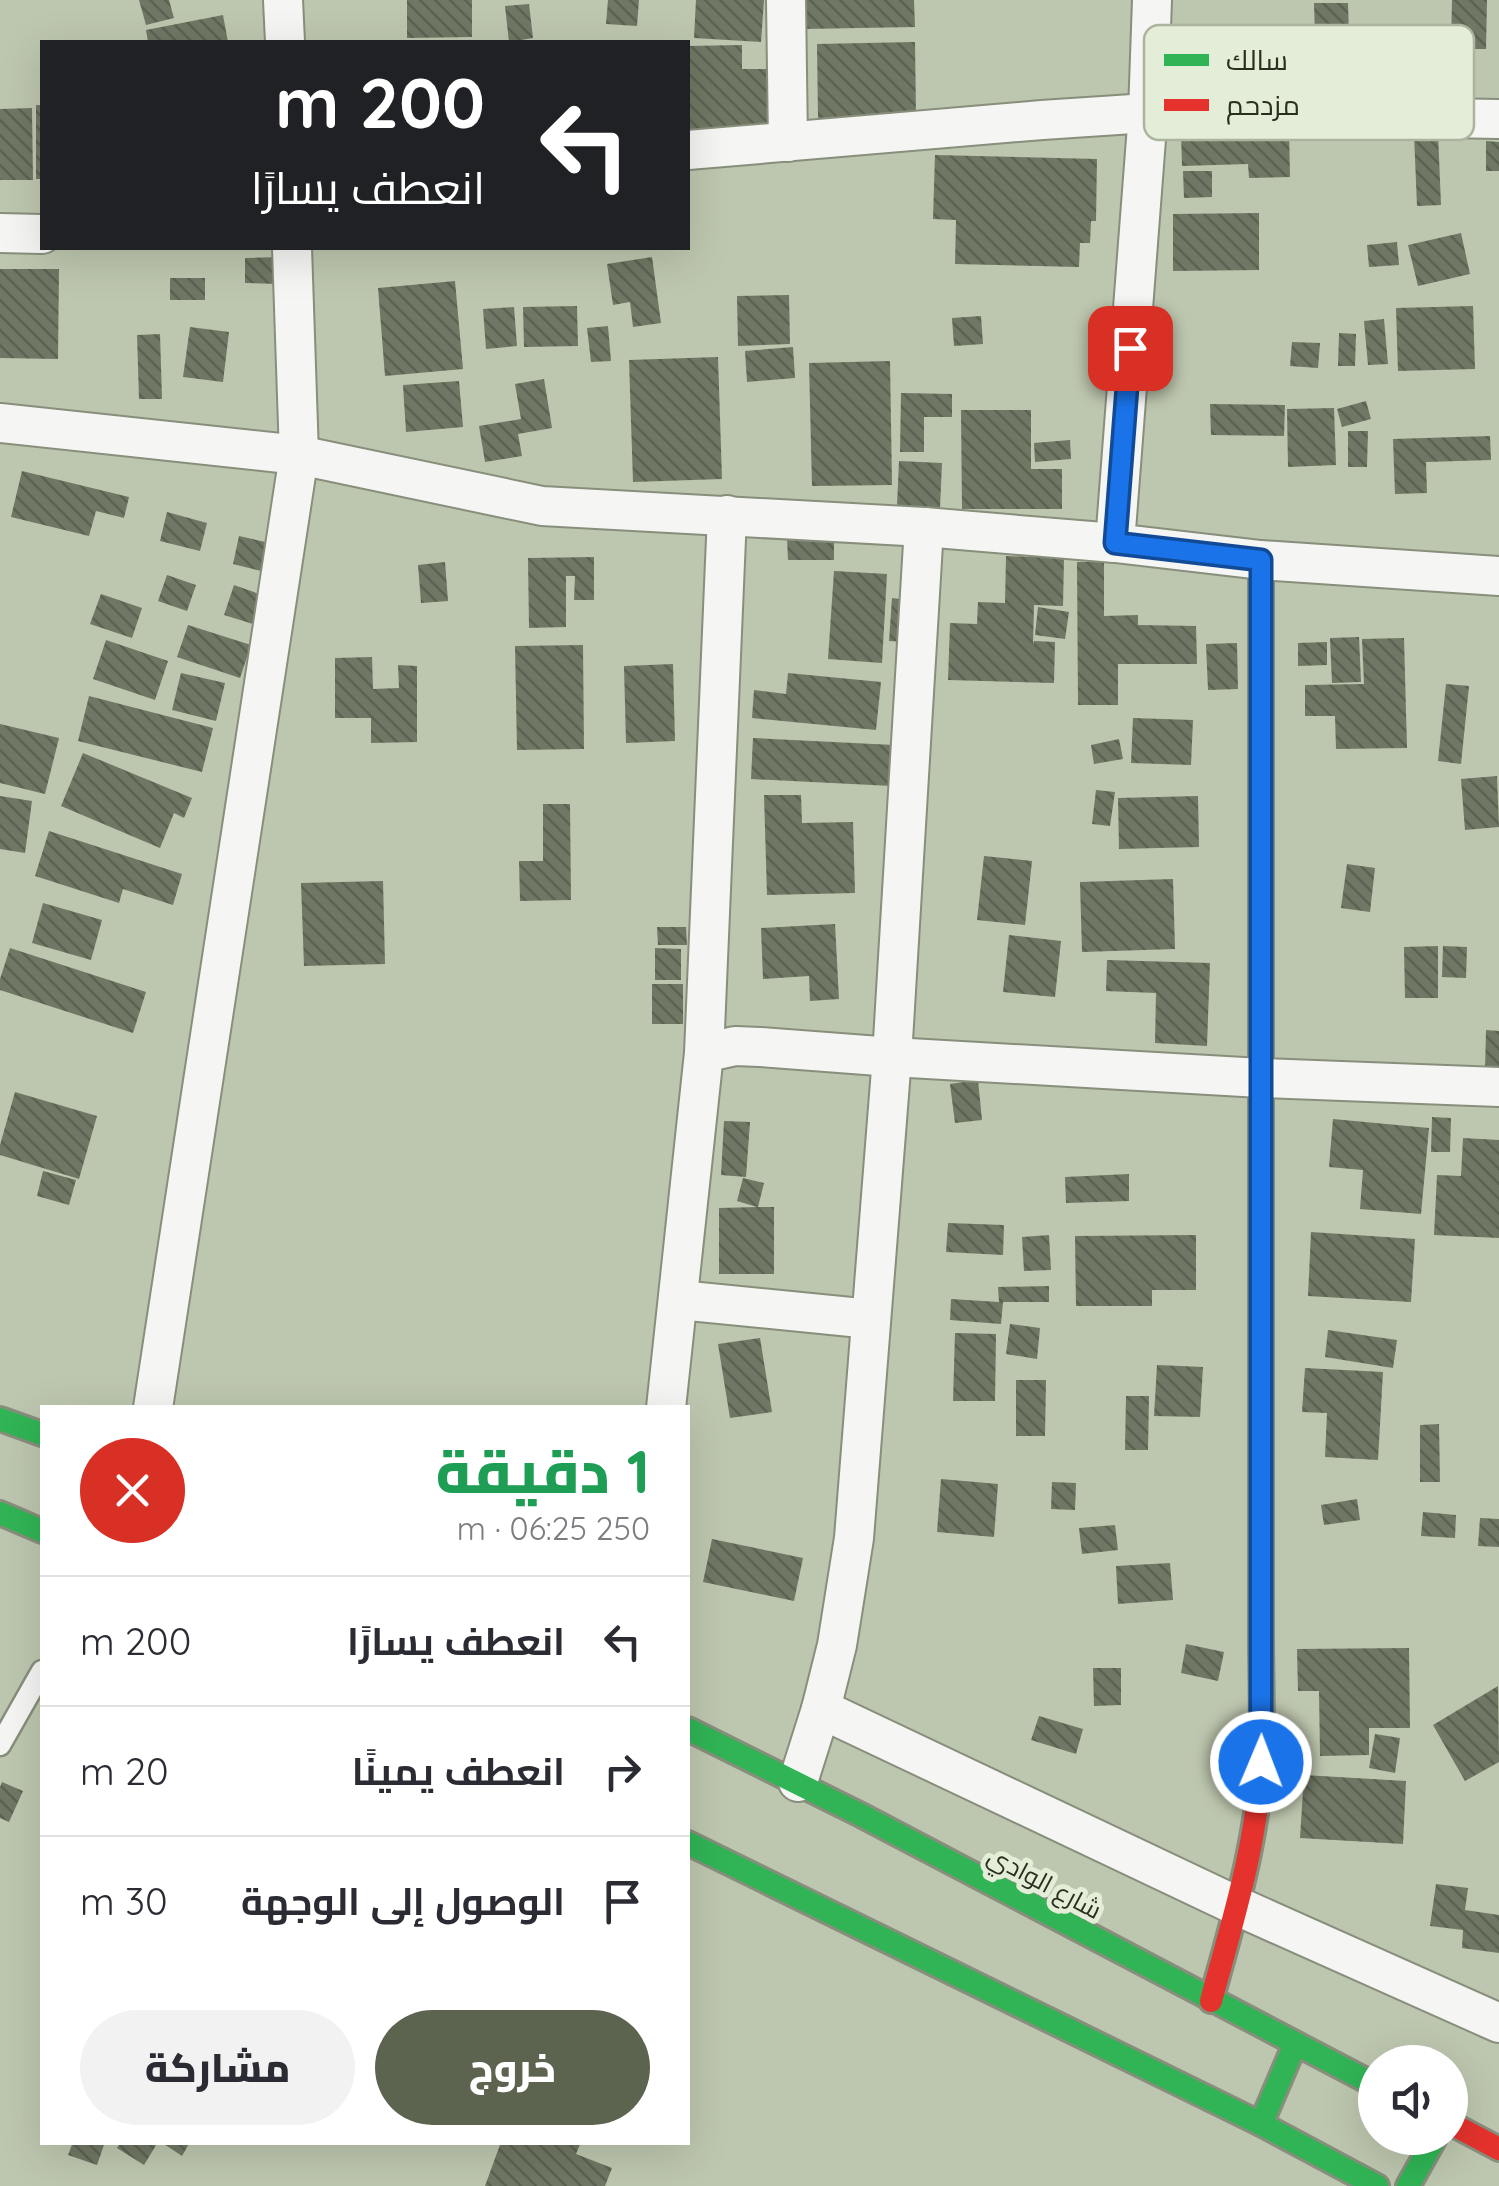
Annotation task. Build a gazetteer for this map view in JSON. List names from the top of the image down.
{
  "streets": {
    "main road": ["شارع الوادي"]
  },
  "legend": ["سالك", "مزدحم"],
  "page": {
    "turn": ["200 m", "انعطف يسارًا"],
    "heading": ["1 دقيقة", "250 m · 06:25"],
    "list": [
      {
        "name": "انعطف يسارًا",
        "value": "200 m"
      },
      {
        "name": "انعطف يمينًا",
        "value": "20 m"
      },
      {
        "name": "الوصول إلى الوجهة",
        "value": "30 m"
      }
    ],
    "buttons": ["خروج", "مشاركة"]
  }
}
